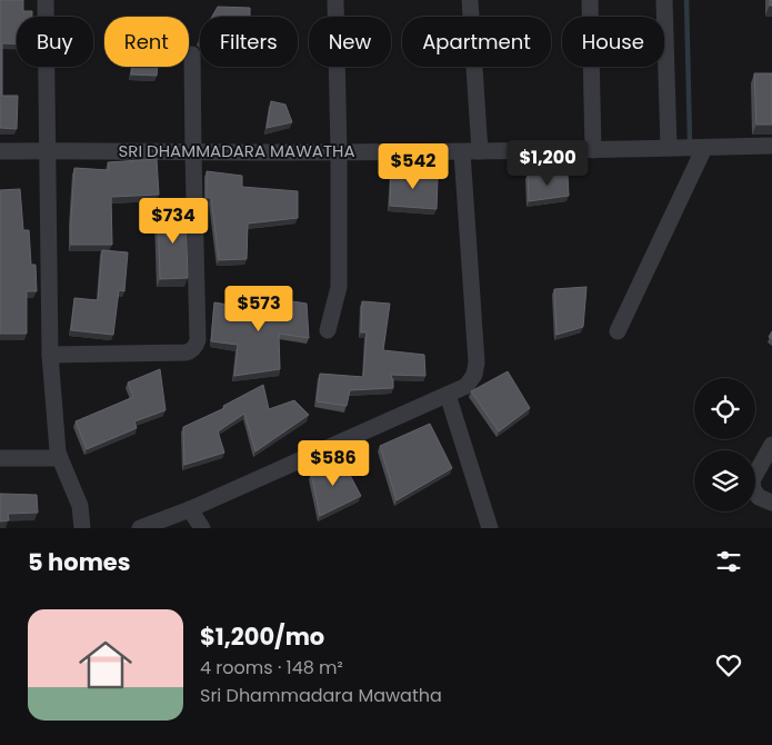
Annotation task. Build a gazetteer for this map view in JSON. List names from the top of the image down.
{
  "streets": {
    "street": ["SRI DHAMMADARA MAWATHA"]
  },
  "page": {
    "chip": [
      "Buy",
      "Rent",
      "Filters",
      "New",
      "Apartment",
      "House"
    ],
    "price": [
      "$1,200",
      "$542",
      "$734",
      "$573",
      "$586"
    ],
    "heading": "5 homes",
    "list": [
      {
        "name": "$1,200/mo",
        "note": "4 rooms · 148 m² · Sri Dhammadara Mawatha"
      }
    ]
  }
}
